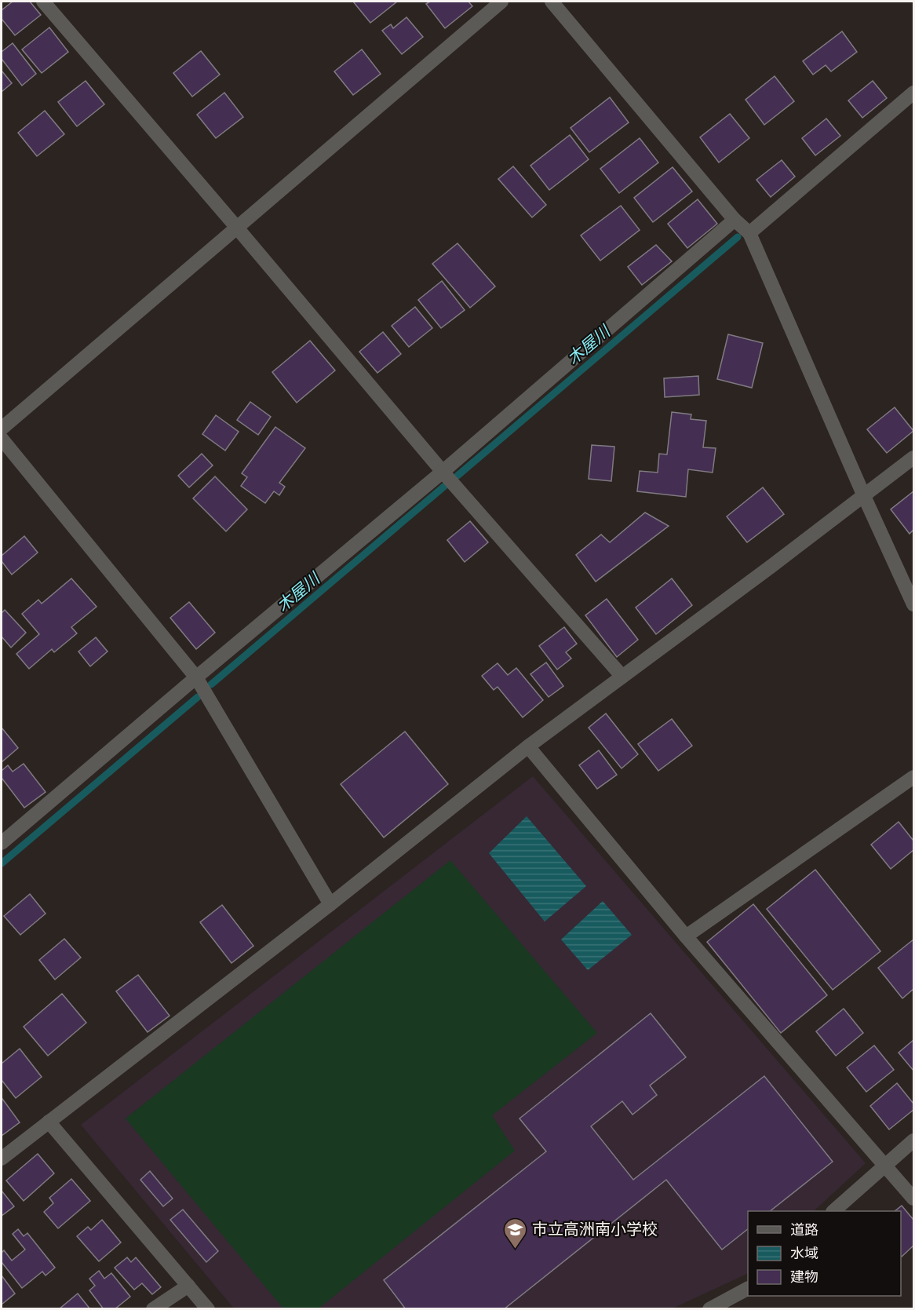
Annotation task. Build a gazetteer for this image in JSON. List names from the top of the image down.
{
  "water": ["木屋川"],
  "places": {
    "school or university": ["市立高洲南小学校"]
  },
  "legend": ["道路", "水域", "建物"]
}
